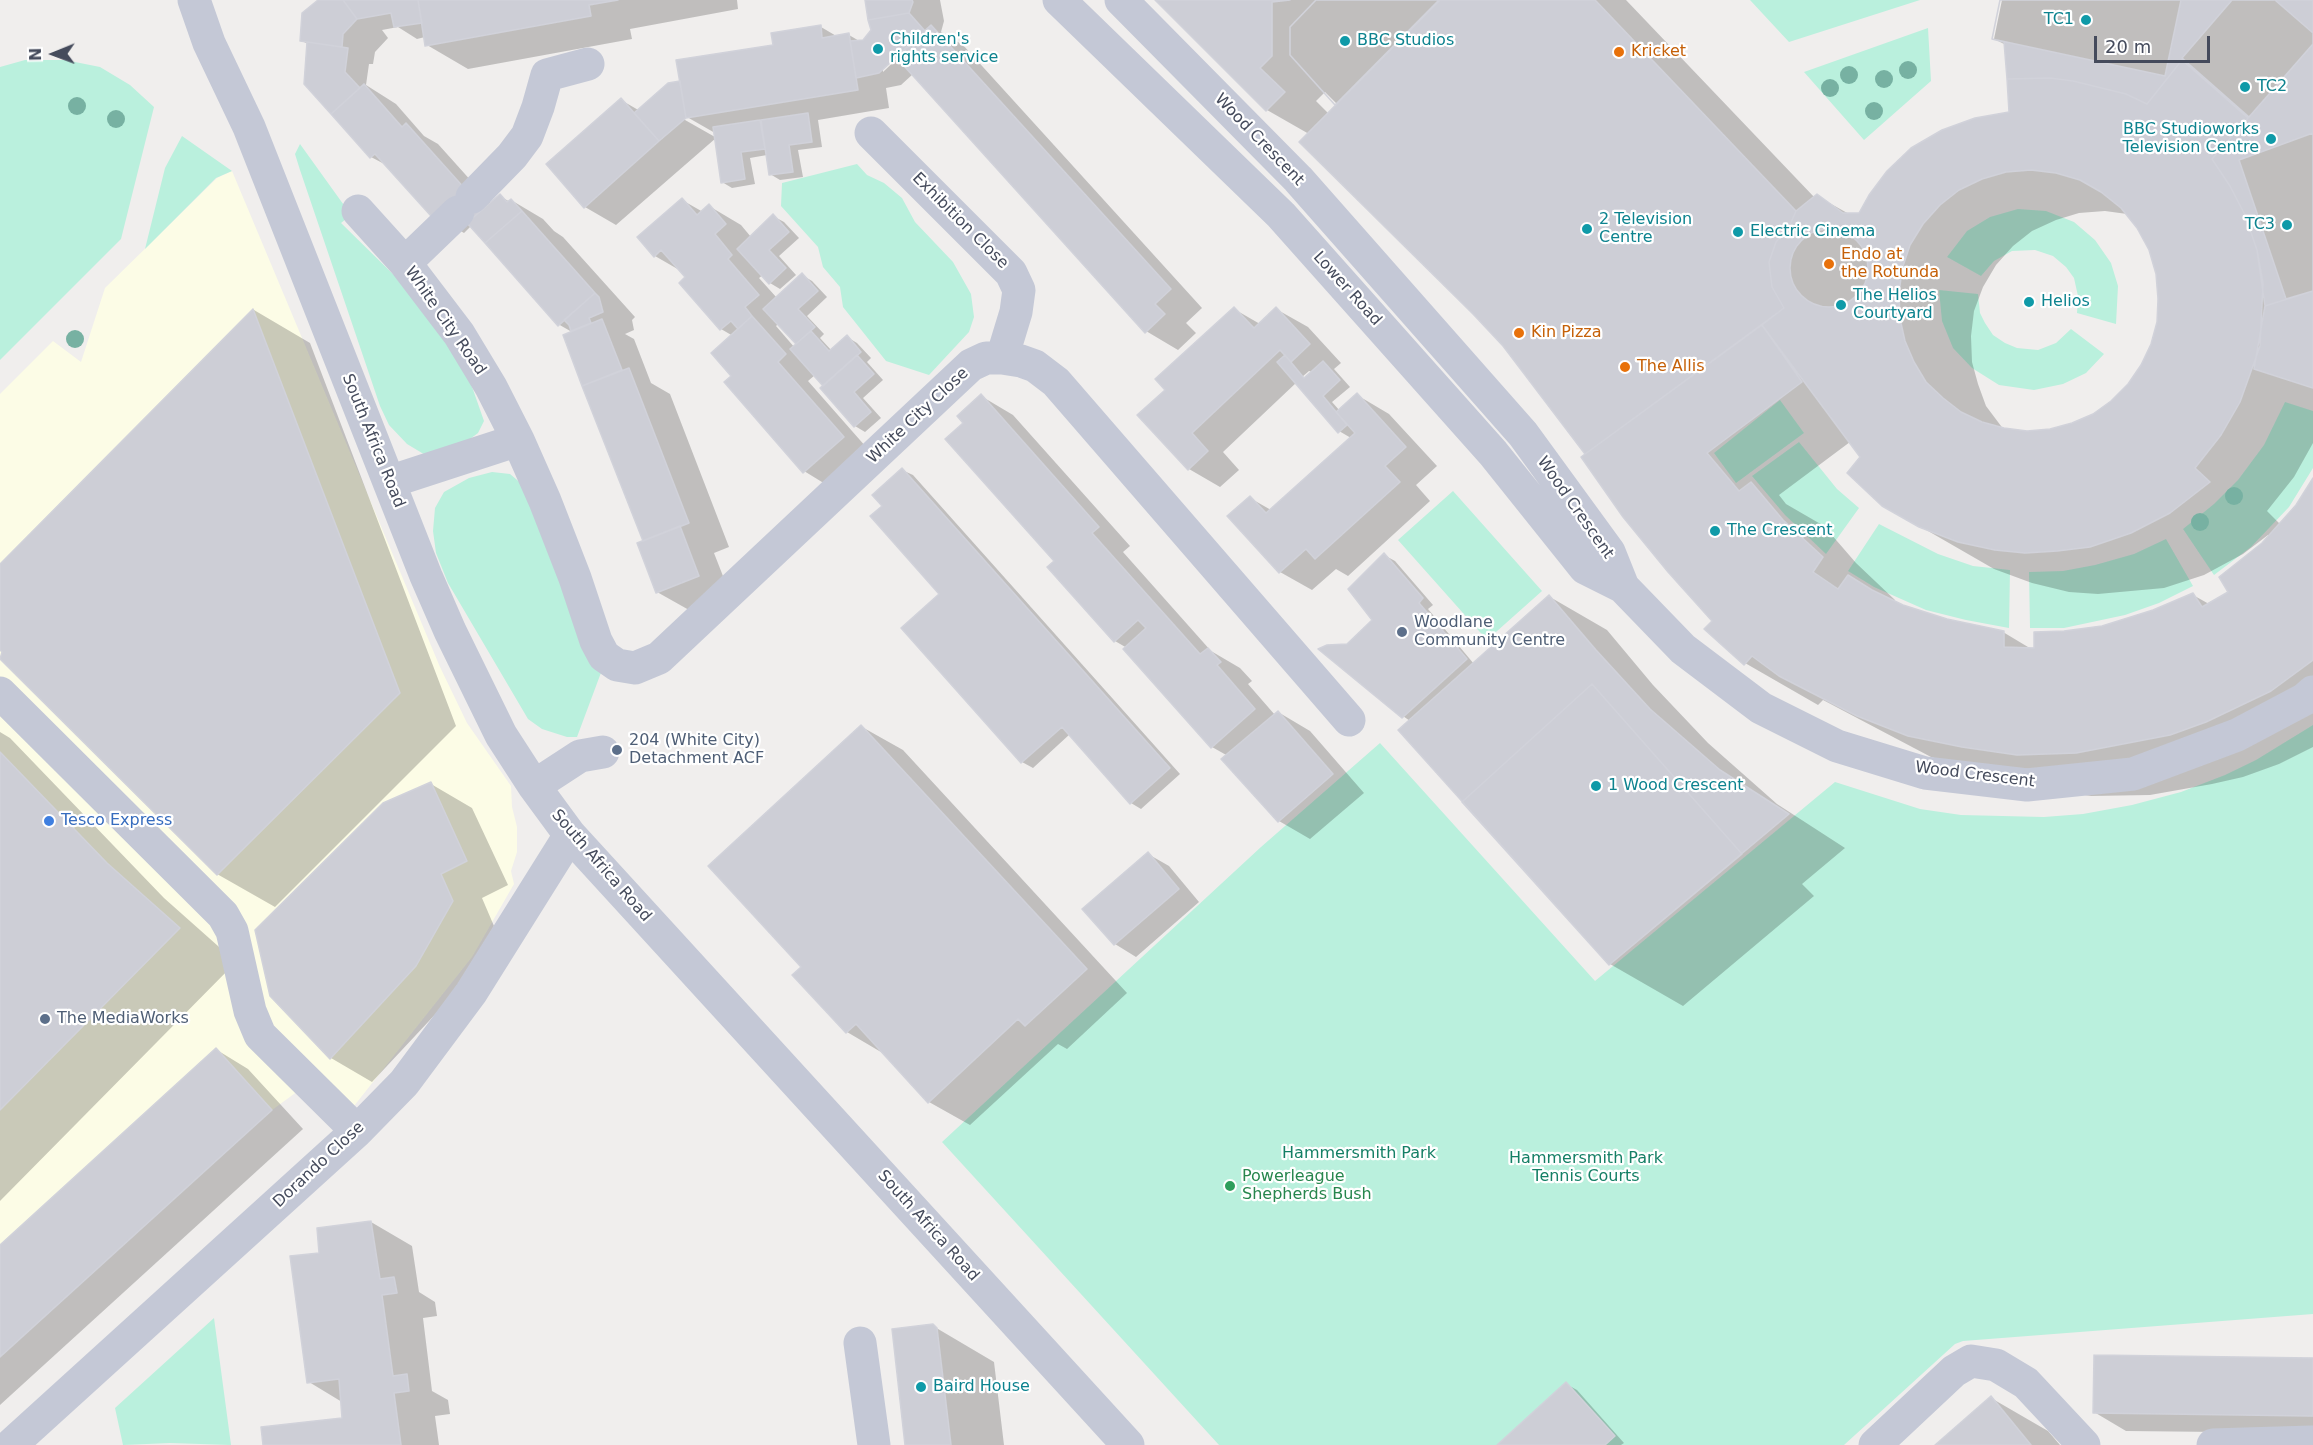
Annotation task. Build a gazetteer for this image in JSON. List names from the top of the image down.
{
  "streets": {
    "street": [
      "Wood Crescent",
      "Exhibition Close",
      "Lower Road",
      "White City Road",
      "White City Close",
      "South Africa Road",
      "Dorando Close"
    ]
  },
  "crossings": [
    ["Wood Crescent", "Lower Road"],
    ["Exhibition Close", "White City Close"],
    ["White City Road", "White City Close"],
    ["South Africa Road", "Dorando Close"]
  ],
  "parks": ["Hammersmith Park", "Hammersmith Park Tennis Courts"],
  "places": [
    "TC1",
    "BBC Studios",
    "Children's rights service",
    "Kricket",
    "TC2",
    "BBC Studioworks Television Centre",
    "TC3",
    "2 Television Centre",
    "Electric Cinema",
    "Endo at the Rotunda",
    "Helios",
    "The Helios Courtyard",
    "Kin Pizza",
    "The Allis",
    "The Crescent",
    "Woodlane Community Centre",
    "204 (White City) Detachment ACF",
    "1 Wood Crescent",
    "Tesco Express",
    "The MediaWorks",
    "Powerleague Shepherds Bush",
    "Baird House"
  ],
  "scale_bar": "20 m",
  "north": "left"
}
